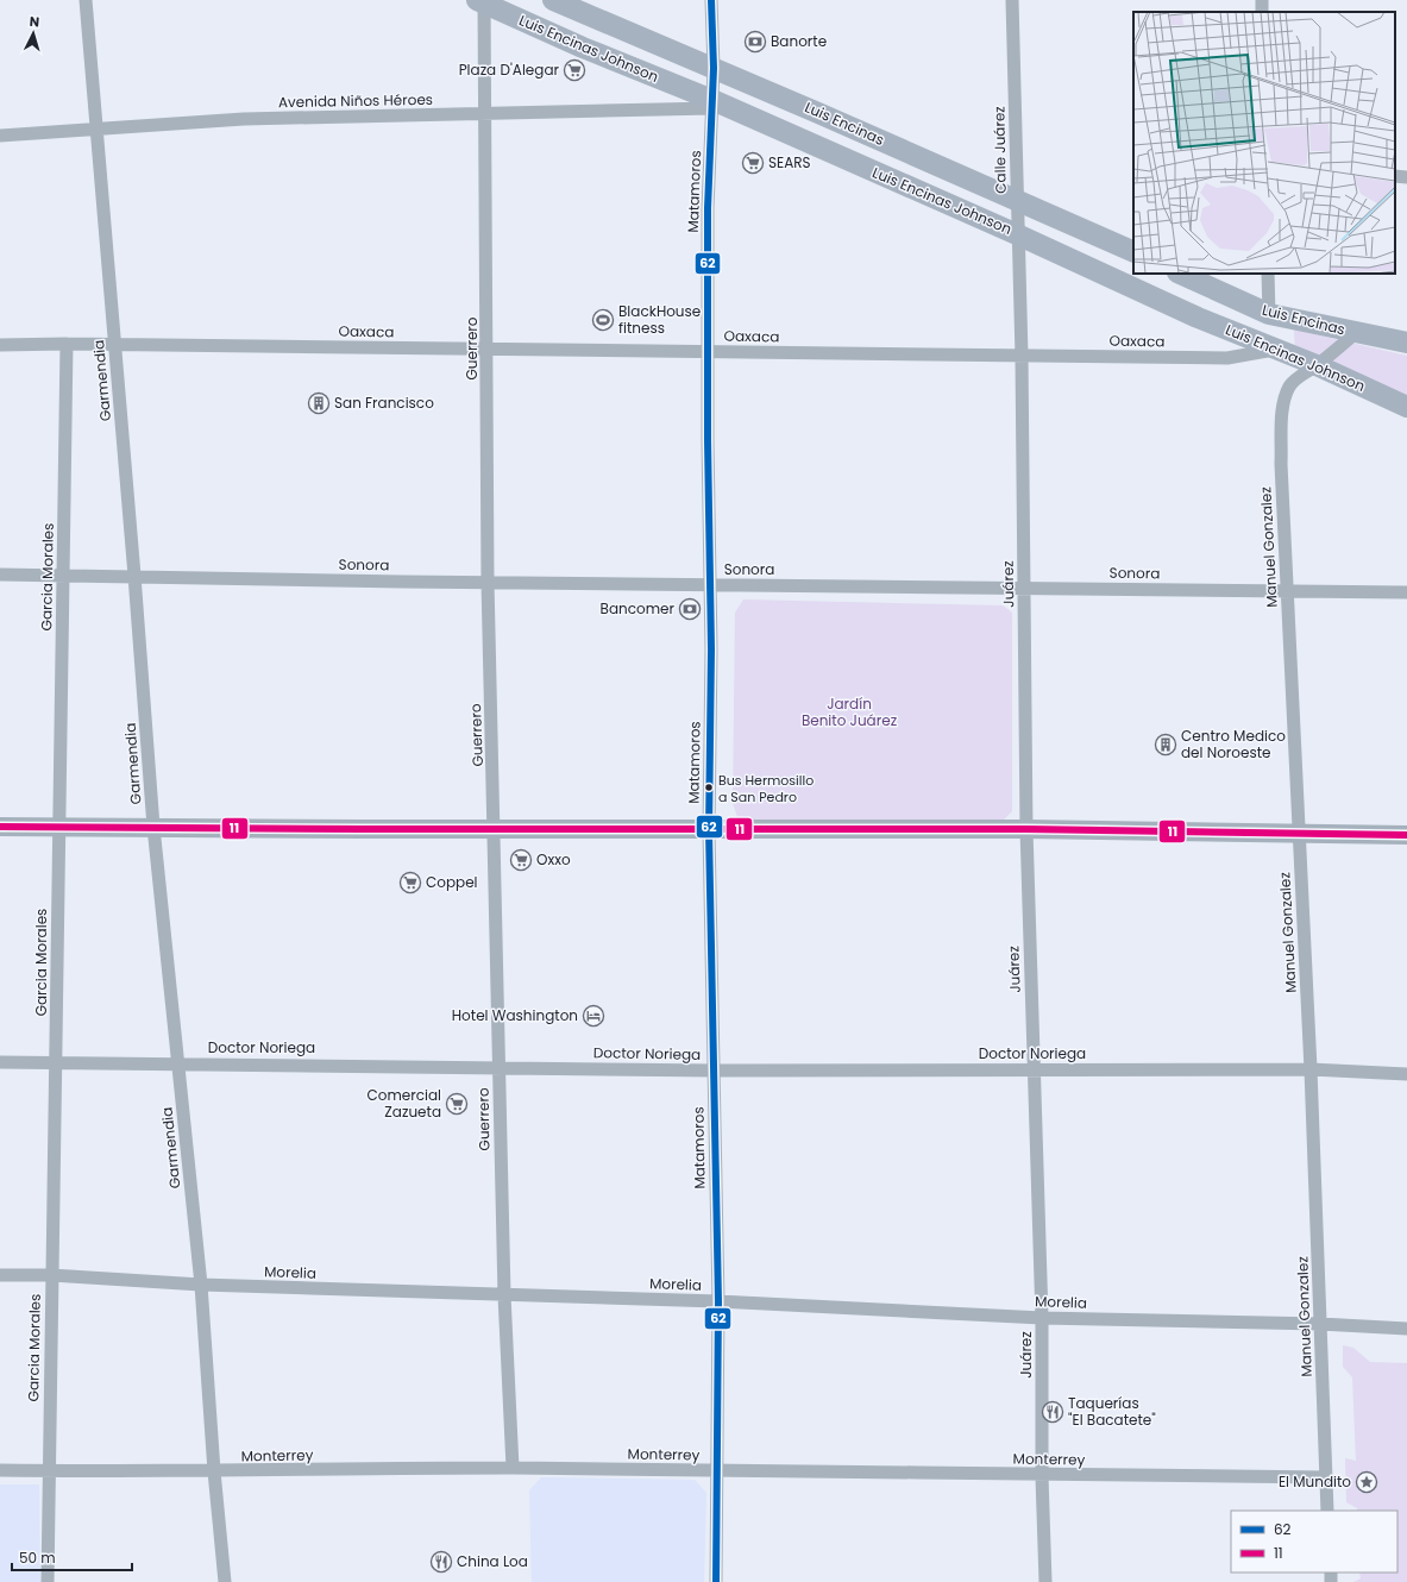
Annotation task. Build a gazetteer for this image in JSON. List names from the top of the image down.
{
  "streets": {
    "main road": ["Luis Encinas Johnson", "Luis Encinas"],
    "street": [
      "Avenida Niños Héroes",
      "Calle Juárez",
      "Matamoros",
      "Oaxaca",
      "Guerrero",
      "Garmendia",
      "Manuel Gonzalez",
      "Sonora",
      "Garcia Morales",
      "Juárez",
      "Doctor Noriega",
      "Morelia",
      "Monterrey"
    ]
  },
  "crossings": [
    ["Luis Encinas Johnson", "Avenida Niños Héroes"],
    ["Luis Encinas Johnson", "Calle Juárez"],
    ["Luis Encinas Johnson", "Matamoros"],
    ["Luis Encinas Johnson", "Oaxaca"],
    ["Luis Encinas Johnson", "Guerrero"],
    ["Luis Encinas Johnson", "Manuel Gonzalez"],
    ["Avenida Niños Héroes", "Matamoros"],
    ["Avenida Niños Héroes", "Guerrero"],
    ["Avenida Niños Héroes", "Garmendia"],
    ["Luis Encinas", "Calle Juárez"],
    ["Luis Encinas", "Matamoros"],
    ["Luis Encinas", "Manuel Gonzalez"],
    ["Calle Juárez", "Oaxaca"],
    ["Calle Juárez", "Juárez"],
    ["Matamoros", "Oaxaca"],
    ["Matamoros", "Sonora"],
    ["Matamoros", "Doctor Noriega"],
    ["Matamoros", "Morelia"],
    ["Matamoros", "Monterrey"],
    ["Oaxaca", "Guerrero"],
    ["Oaxaca", "Garmendia"],
    ["Oaxaca", "Garcia Morales"],
    ["Oaxaca", "Juárez"],
    ["Guerrero", "Sonora"],
    ["Guerrero", "Doctor Noriega"],
    ["Guerrero", "Morelia"],
    ["Guerrero", "Monterrey"],
    ["Garmendia", "Sonora"],
    ["Garmendia", "Doctor Noriega"],
    ["Garmendia", "Morelia"],
    ["Garmendia", "Monterrey"],
    ["Manuel Gonzalez", "Sonora"],
    ["Manuel Gonzalez", "Doctor Noriega"],
    ["Manuel Gonzalez", "Morelia"],
    ["Manuel Gonzalez", "Monterrey"],
    ["Sonora", "Garcia Morales"],
    ["Sonora", "Juárez"],
    ["Garcia Morales", "Doctor Noriega"],
    ["Garcia Morales", "Morelia"],
    ["Garcia Morales", "Monterrey"],
    ["Juárez", "Doctor Noriega"],
    ["Juárez", "Morelia"],
    ["Juárez", "Monterrey"]
  ],
  "parks": ["Jardín Benito Juárez"],
  "places": {
    "bank": ["Banorte", "Bancomer"],
    "supermarket": [
      "Plaza D'Alegar",
      "SEARS",
      "Oxxo",
      "Coppel",
      "Comercial Zazueta"
    ],
    "sports": ["BlackHouse fitness"],
    "building": ["San Francisco", "Centro Medico del Noroeste"],
    "other": ["Bus Hermosillo a San Pedro"],
    "hotel": ["Hotel Washington"],
    "restaurant": ["Taquerías \"El Bacatete\"", "China Loa"],
    "place": ["El Mundito"]
  },
  "lines": ["transit line 62", "transit line 11"],
  "legend": ["62", "11"],
  "scale_bar": "50 m",
  "north": "top"
}
